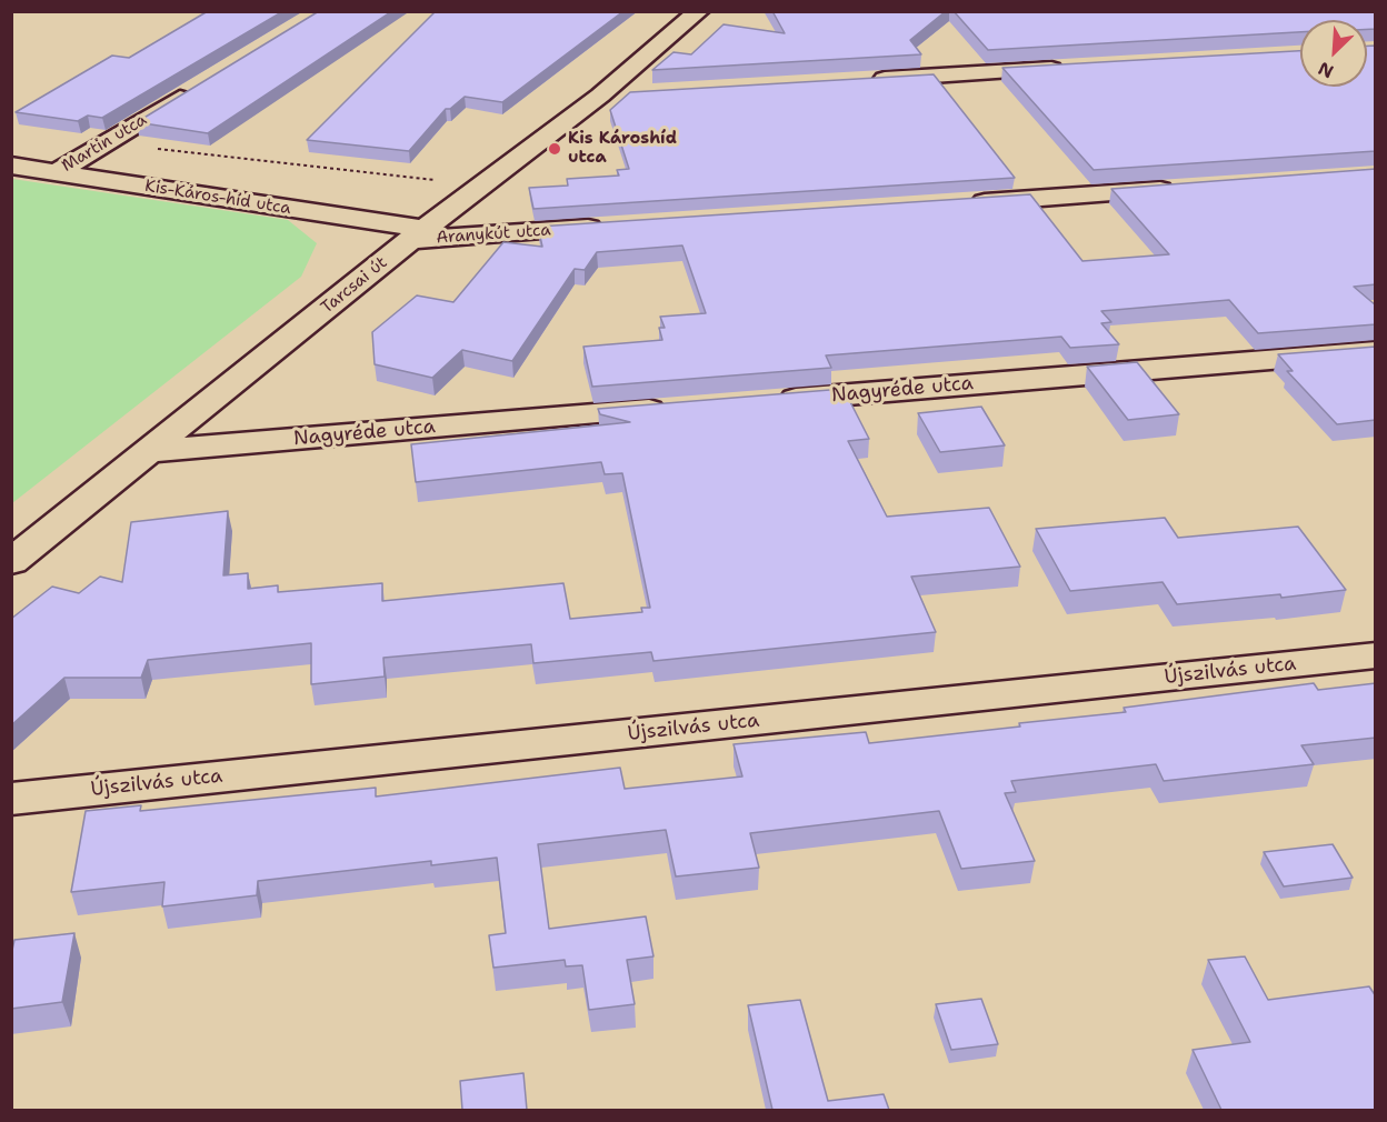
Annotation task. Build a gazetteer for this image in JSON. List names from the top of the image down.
{
  "streets": {
    "street": [
      "Martin utca",
      "Kis-Káros-híd utca",
      "Aranykút utca",
      "Tarcsai út",
      "Nagyréde utca",
      "Újszilvás utca"
    ]
  },
  "crossings": [
    ["Martin utca", "Kis-Káros-híd utca"],
    ["Kis-Káros-híd utca", "Aranykút utca"],
    ["Kis-Káros-híd utca", "Tarcsai út"],
    ["Aranykút utca", "Tarcsai út"],
    ["Tarcsai út", "Nagyréde utca"]
  ],
  "places": ["Kis Károshíd utca"],
  "north": "bottom left"
}
